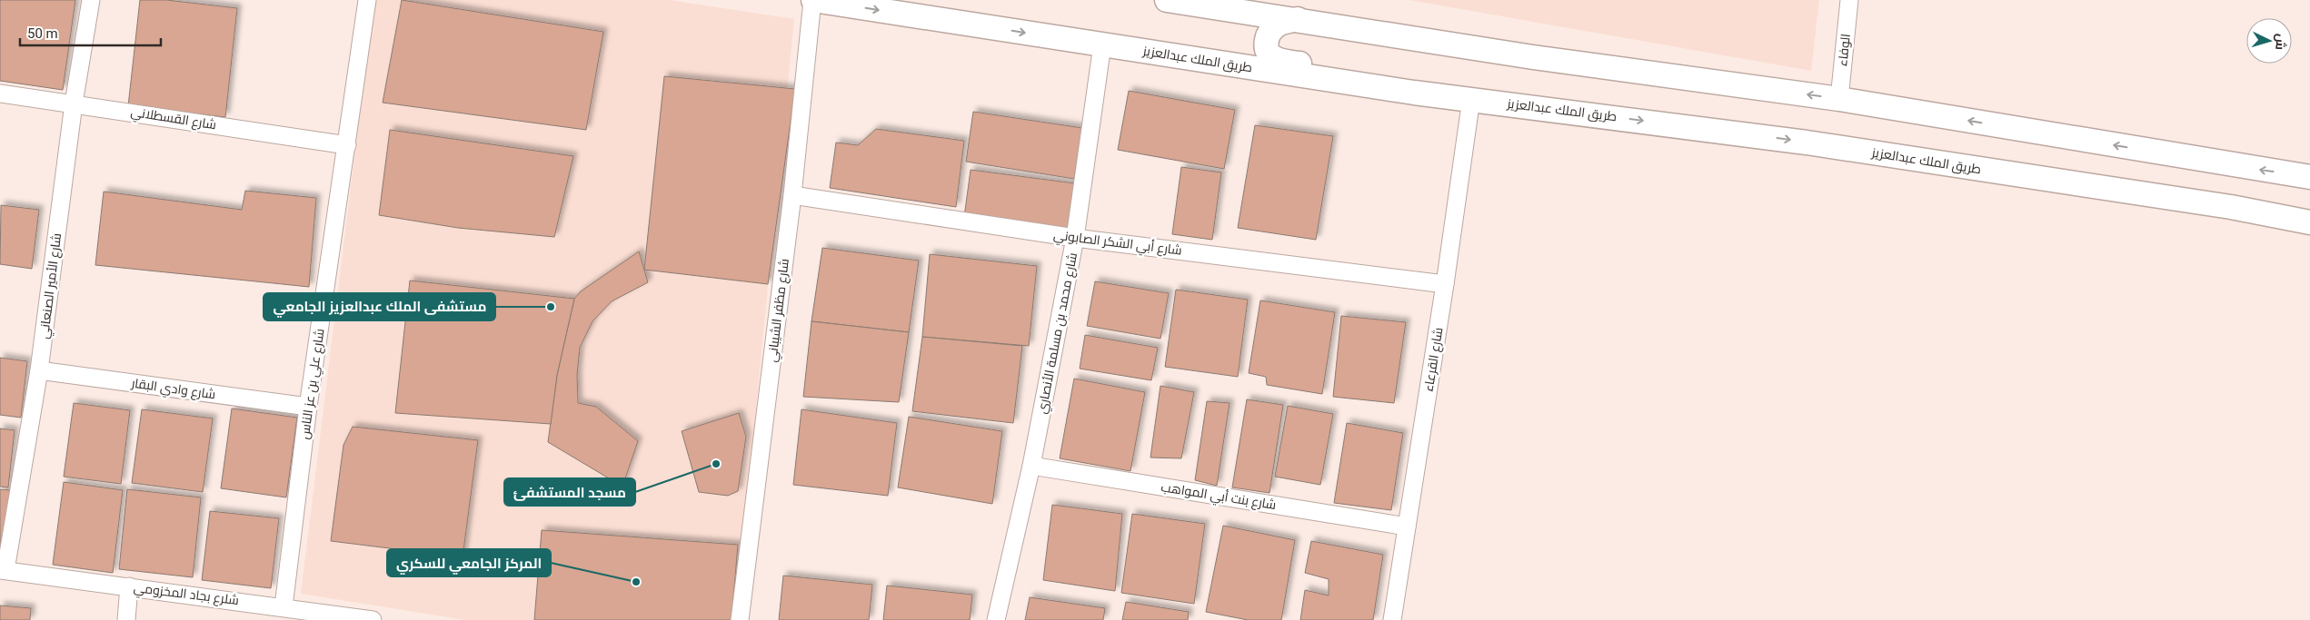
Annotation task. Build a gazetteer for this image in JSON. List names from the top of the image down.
{
  "streets": {
    "main road": ["طريق الملك عبدالعزيز"],
    "street": [
      "الوفاء",
      "شارع القسطلاني",
      "شارع أبي الشكر الصابوني",
      "شارع الأمير الصنعاني",
      "شارع مظفر الشيباني",
      "شارع محمد بن مسلمة الأنصاري",
      "شارع القرعاء",
      "شارع علي بن عز الناس",
      "شارع وادي البقار",
      "شارع بنت أبي المواهب",
      "شلرع بجاد المخزومي"
    ]
  },
  "crossings": [
    ["طريق الملك عبدالعزيز", "شارع مظفر الشيباني"],
    ["طريق الملك عبدالعزيز", "شارع محمد بن مسلمة الأنصاري"],
    ["طريق الملك عبدالعزيز", "شارع القرعاء"],
    ["شارع القسطلاني", "شارع الأمير الصنعاني"],
    ["شارع القسطلاني", "شارع علي بن عز الناس"],
    ["شارع أبي الشكر الصابوني", "شارع مظفر الشيباني"],
    ["شارع أبي الشكر الصابوني", "شارع محمد بن مسلمة الأنصاري"],
    ["شارع أبي الشكر الصابوني", "شارع القرعاء"],
    ["شارع الأمير الصنعاني", "شارع وادي البقار"],
    ["شارع الأمير الصنعاني", "شلرع بجاد المخزومي"],
    ["شارع محمد بن مسلمة الأنصاري", "شارع بنت أبي المواهب"],
    ["شارع القرعاء", "شارع بنت أبي المواهب"],
    ["شارع علي بن عز الناس", "شارع وادي البقار"],
    ["شارع علي بن عز الناس", "شلرع بجاد المخزومي"]
  ],
  "places": ["مستشفى الملك عبدالعزيز الجامعي", "مسجد المستشفئ", "المركز الجامعي للسكري"],
  "scale_bar": "50 m",
  "north": "right"
}
